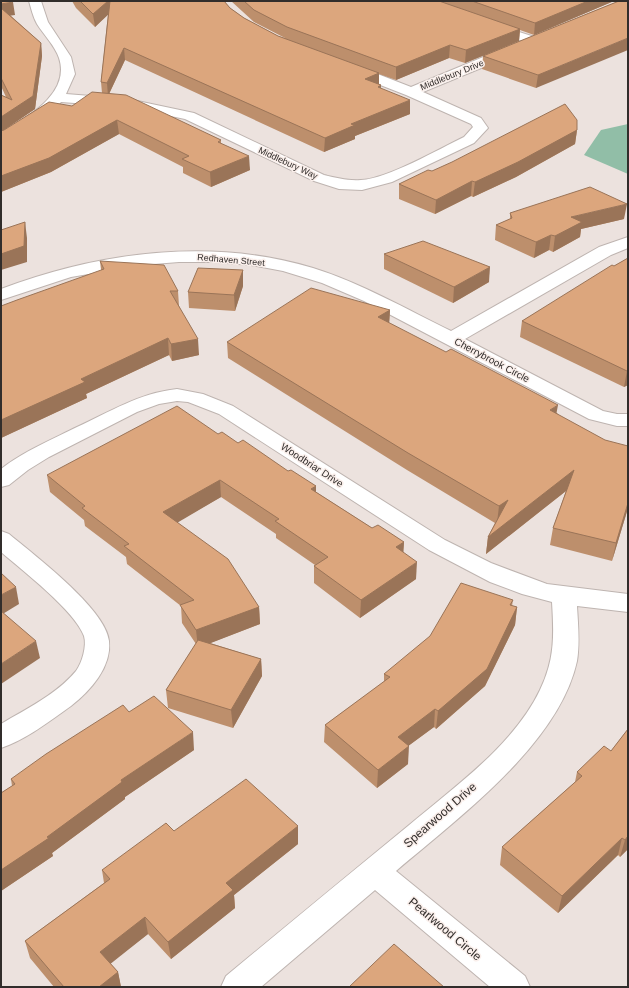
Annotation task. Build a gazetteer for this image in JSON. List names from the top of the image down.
{
  "streets": {
    "street": [
      "Middlebury Drive",
      "Middlebury Way",
      "Redhaven Street",
      "Cherrybrook Circle",
      "Woodbriar Drive",
      "Spearwood Drive",
      "Pearlwood Circle"
    ]
  },
  "crossings": [
    ["Middlebury Drive", "Middlebury Way"],
    ["Redhaven Street", "Cherrybrook Circle"],
    ["Woodbriar Drive", "Spearwood Drive"],
    ["Spearwood Drive", "Pearlwood Circle"]
  ]
}
